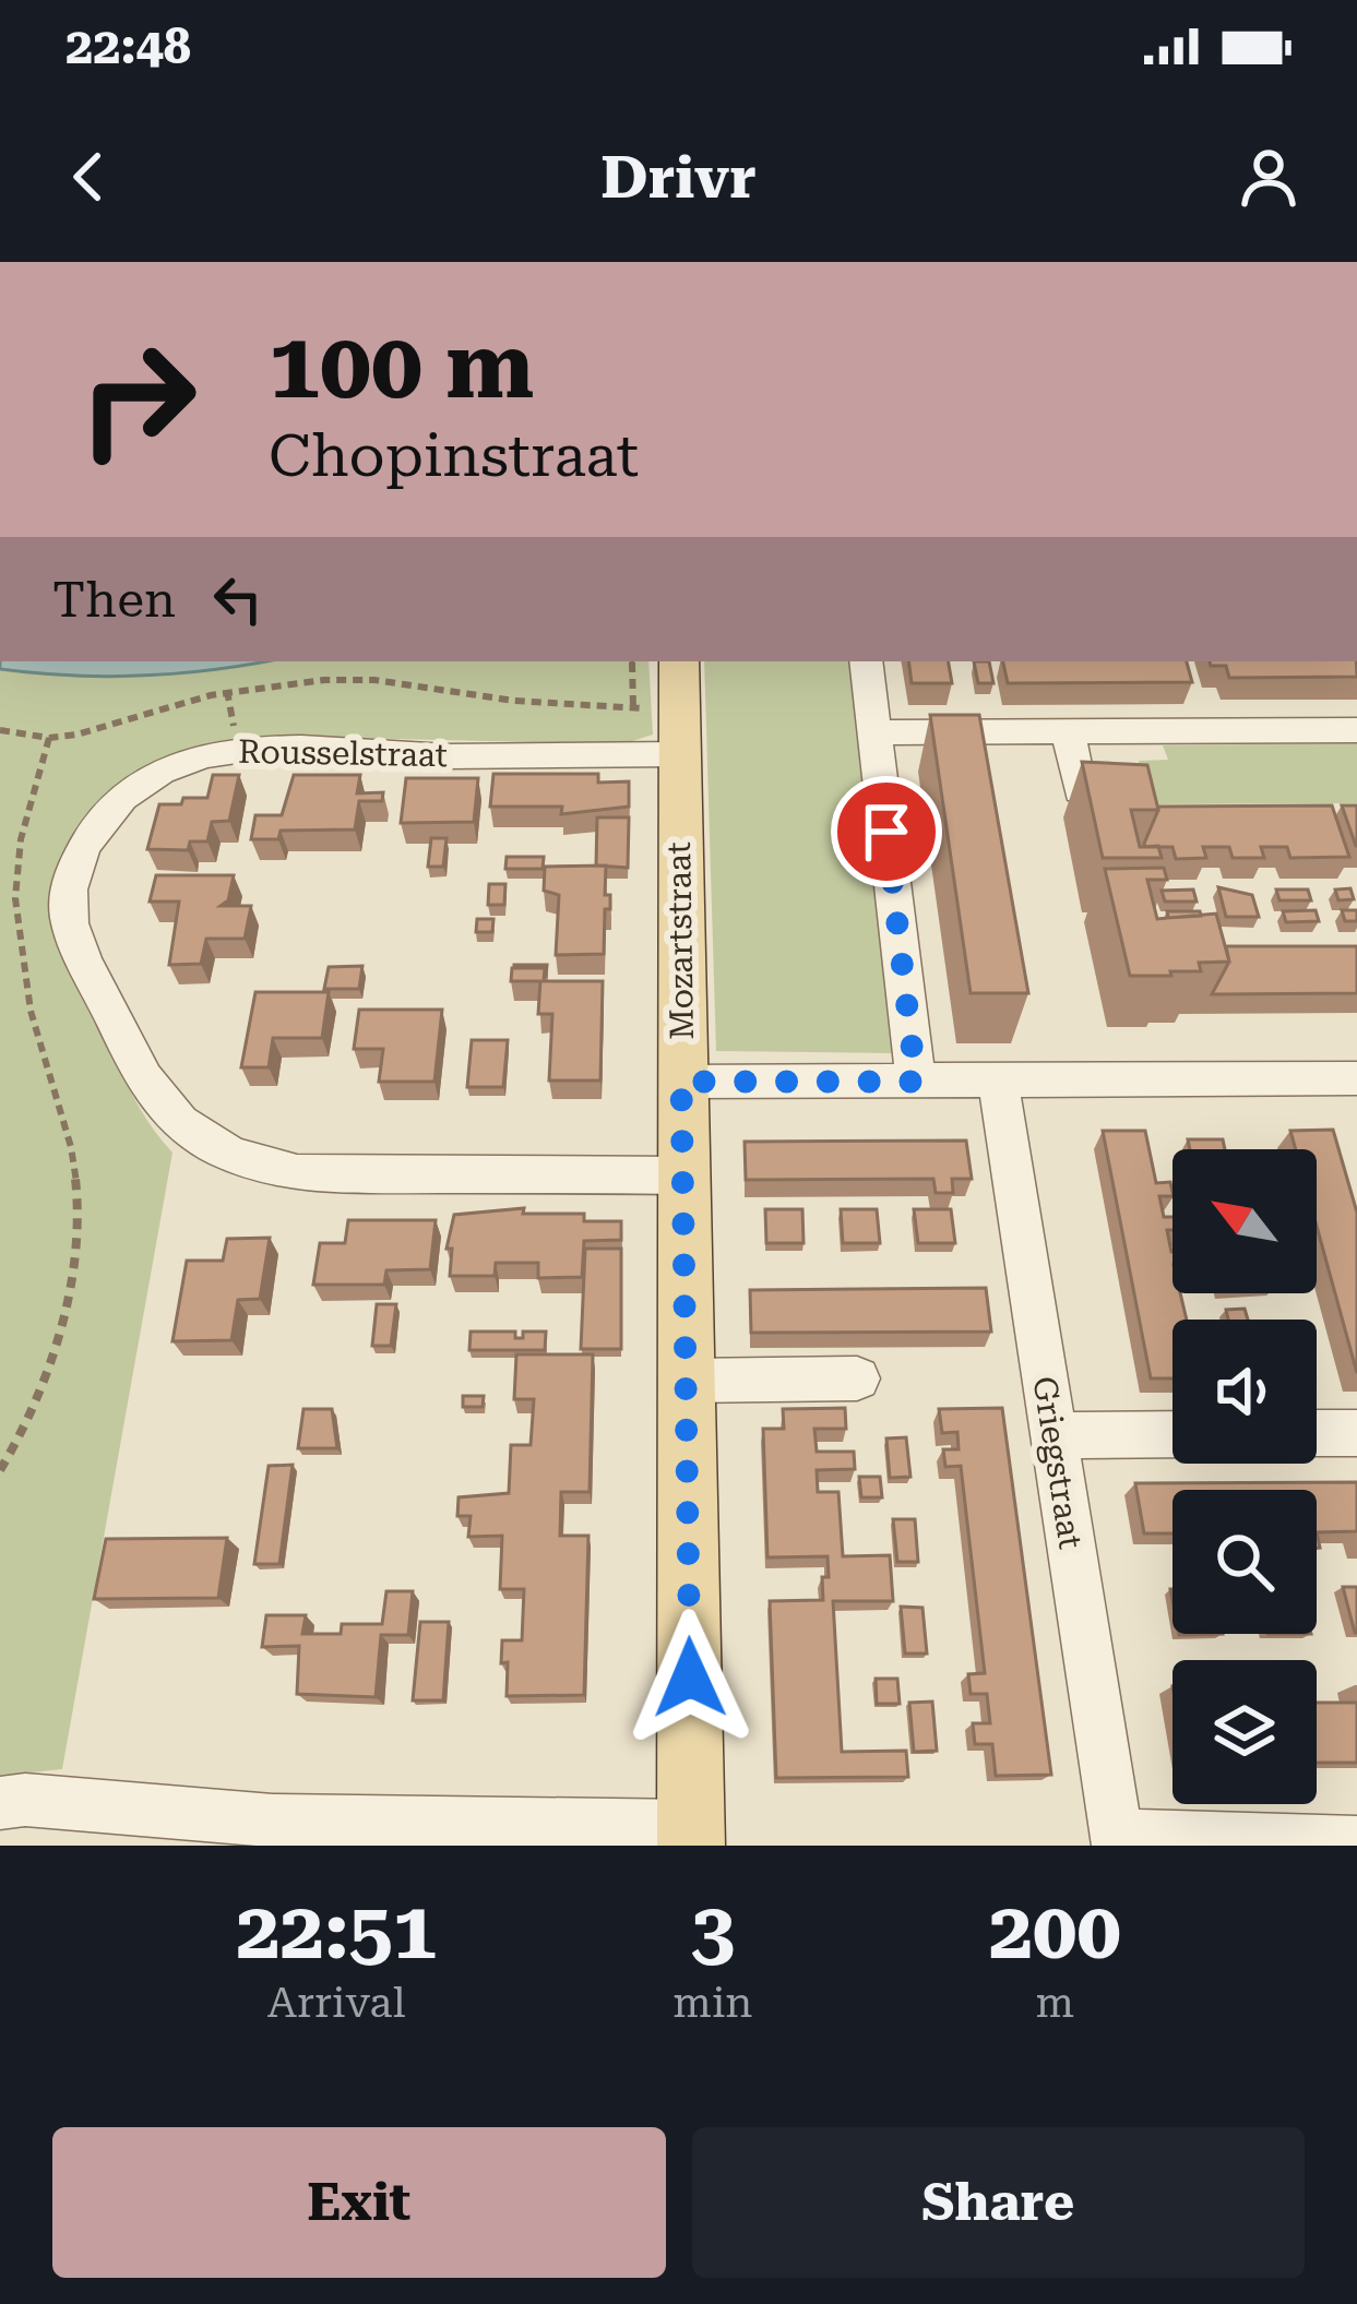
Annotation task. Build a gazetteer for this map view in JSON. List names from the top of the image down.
{
  "streets": {
    "main road": ["Mozartstraat"],
    "street": ["Rousselstraat", "Griegstraat"]
  },
  "crossings": [
    ["Rousselstraat", "Mozartstraat"]
  ],
  "north": "top left",
  "page": {
    "status": "22:48",
    "header": "Drivr",
    "turn": ["100 m", "Chopinstraat"],
    "then": "Then",
    "eta": [
      "22:51",
      "Arrival",
      "3",
      "min",
      "200",
      "m"
    ],
    "buttons": ["Exit", "Share"]
  }
}
